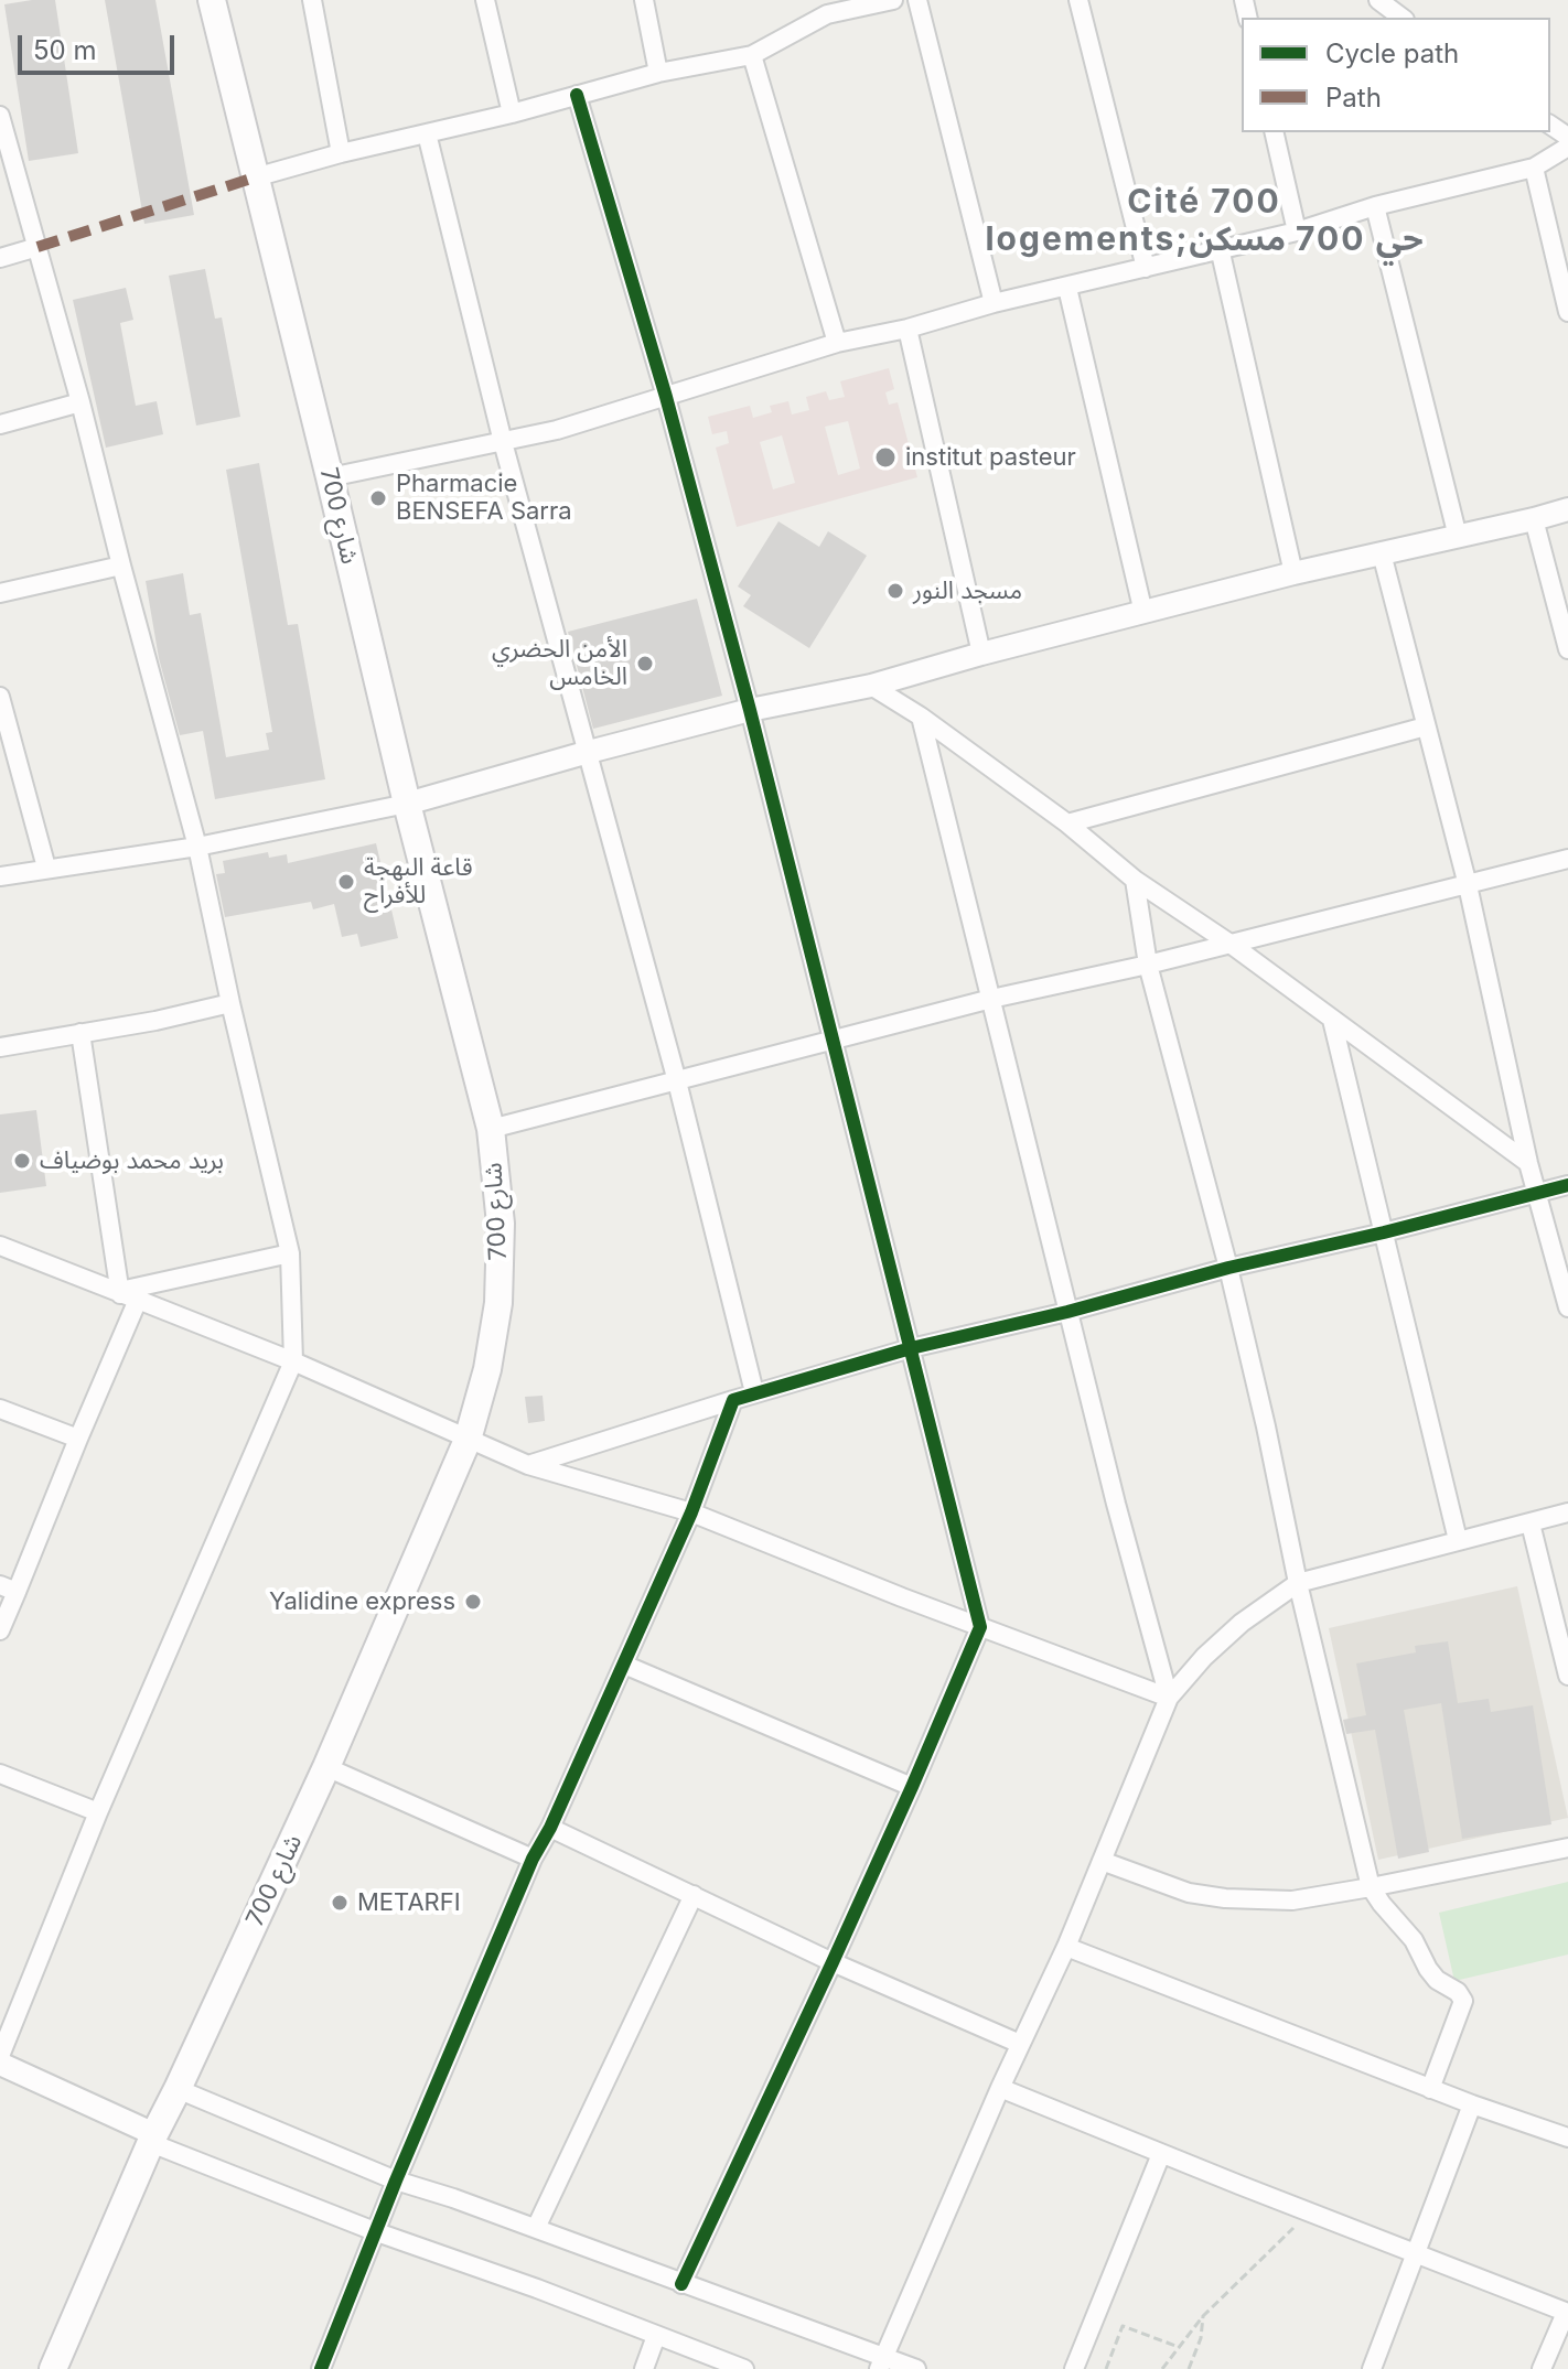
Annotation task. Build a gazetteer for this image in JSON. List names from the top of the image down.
{
  "streets": {
    "main road": ["شارع 700"]
  },
  "districts": ["Cité 700 logements;حي 700 مسكن"],
  "places": [
    "institut pasteur",
    "Pharmacie BENSEFA Sarra",
    "مسجد النور",
    "الأمن الحضري الخامس",
    "قاعة البهجة للأفراح",
    "بريد محمد بوضياف",
    "Yalidine express",
    "METARFI"
  ],
  "legend": ["Cycle path", "Path"],
  "scale_bar": "50 m"
}
